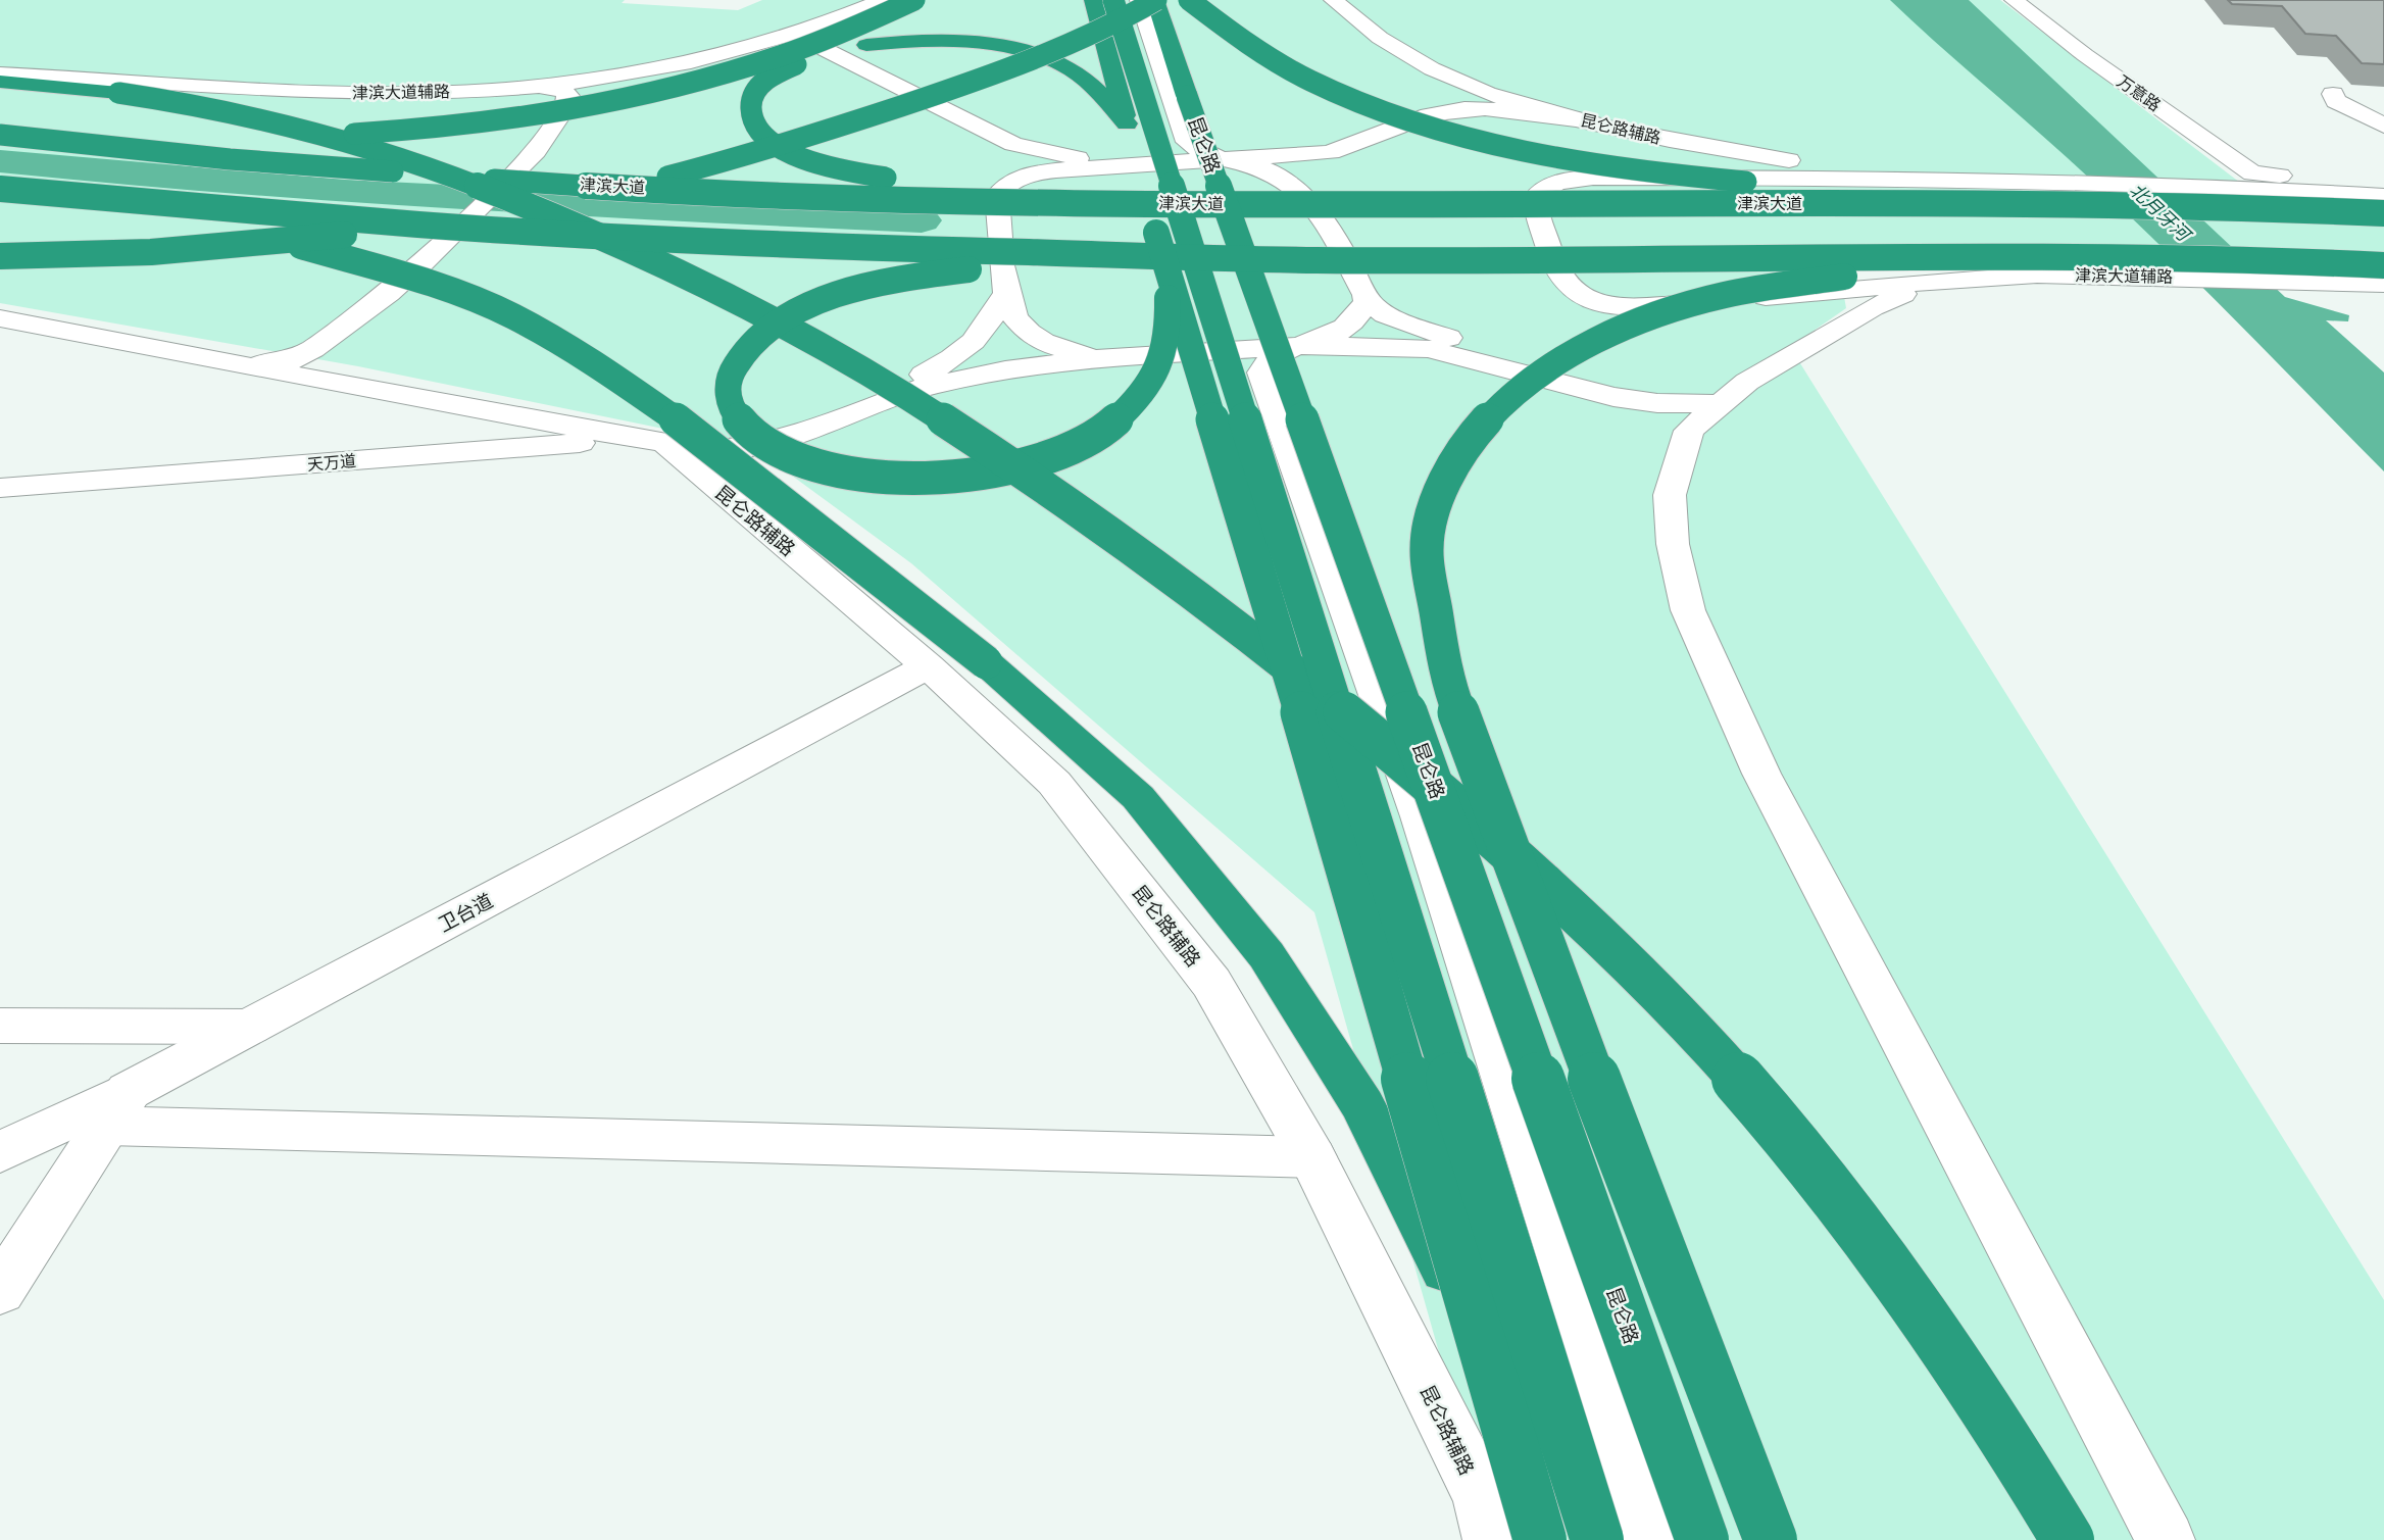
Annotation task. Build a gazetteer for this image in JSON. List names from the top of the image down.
{
  "streets": {
    "highway": ["昆仑路", "津滨大道"],
    "street": [
      "津滨大道辅路",
      "万意路",
      "昆仑路辅路",
      "天万道",
      "卫台道"
    ]
  },
  "crossings": [
    ["昆仑路辅路", "天万道"],
    ["昆仑路辅路", "卫台道"]
  ],
  "water": ["北月牙河"]
}
